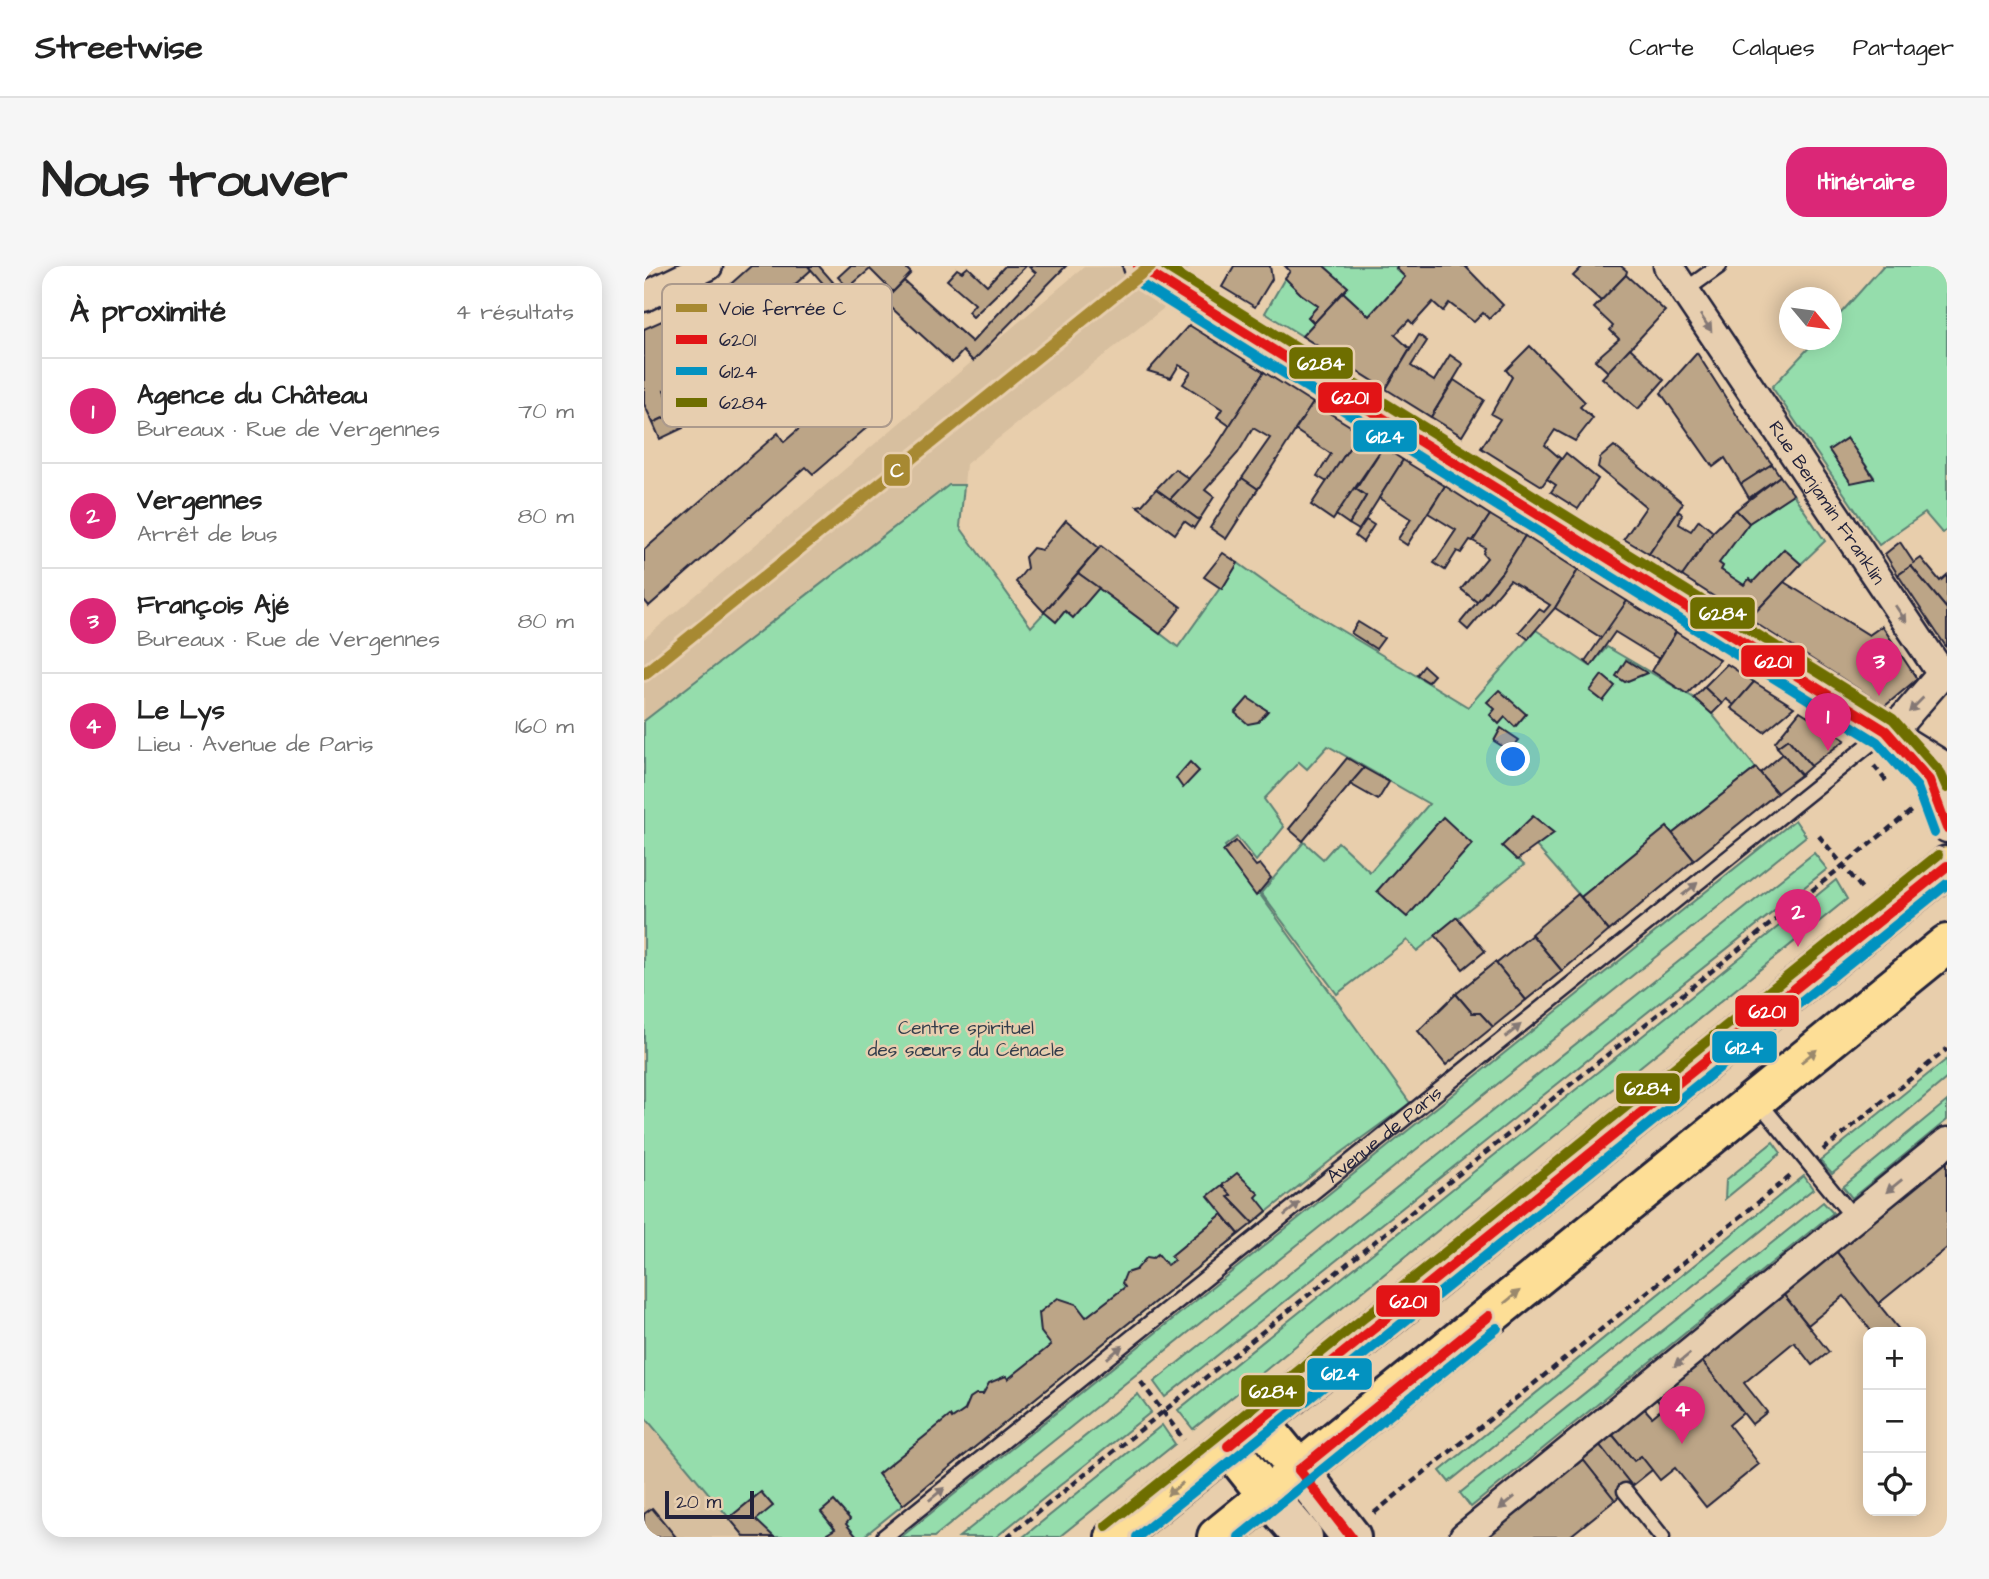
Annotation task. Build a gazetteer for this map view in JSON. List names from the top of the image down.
{
  "streets": {
    "street": ["Rue Benjamin Franklin"],
    "lane": ["Avenue de Paris"]
  },
  "crossings": [
    ["Rue Benjamin Franklin", "Avenue de Paris"]
  ],
  "one_way": ["Rue Benjamin Franklin", "Avenue de Paris"],
  "parks": ["Centre spirituel des sœurs du Cénacle"],
  "lines": [
    "rail line C",
    "transit line 6201",
    "transit line 6284",
    "transit line 6124"
  ],
  "legend": [
    "Voie ferrée C",
    "6201",
    "6124",
    "6284"
  ],
  "scale_bar": "20 m",
  "north": "bottom right",
  "page": {
    "header": "Streetwise",
    "nav": ["Carte", "Calques", "Partager"],
    "buttons": "Itinéraire",
    "title": "Nous trouver",
    "heading": ["À proximité", "4 résultats"],
    "list": [
      {
        "mark": "1",
        "name": "Agence du Château",
        "note": "Bureaux · Rue de Vergennes",
        "value": "70 m"
      },
      {
        "mark": "2",
        "name": "Vergennes",
        "note": "Arrêt de bus",
        "value": "80 m"
      },
      {
        "mark": "3",
        "name": "François Ajé",
        "note": "Bureaux · Rue de Vergennes",
        "value": "80 m"
      },
      {
        "mark": "4",
        "name": "Le Lys",
        "note": "Lieu · Avenue de Paris",
        "value": "160 m"
      }
    ],
    "pins": [
      "3",
      "1",
      "2",
      "4"
    ],
    "map_buttons": ["+", "−"],
    "scale": "20 m"
  }
}
